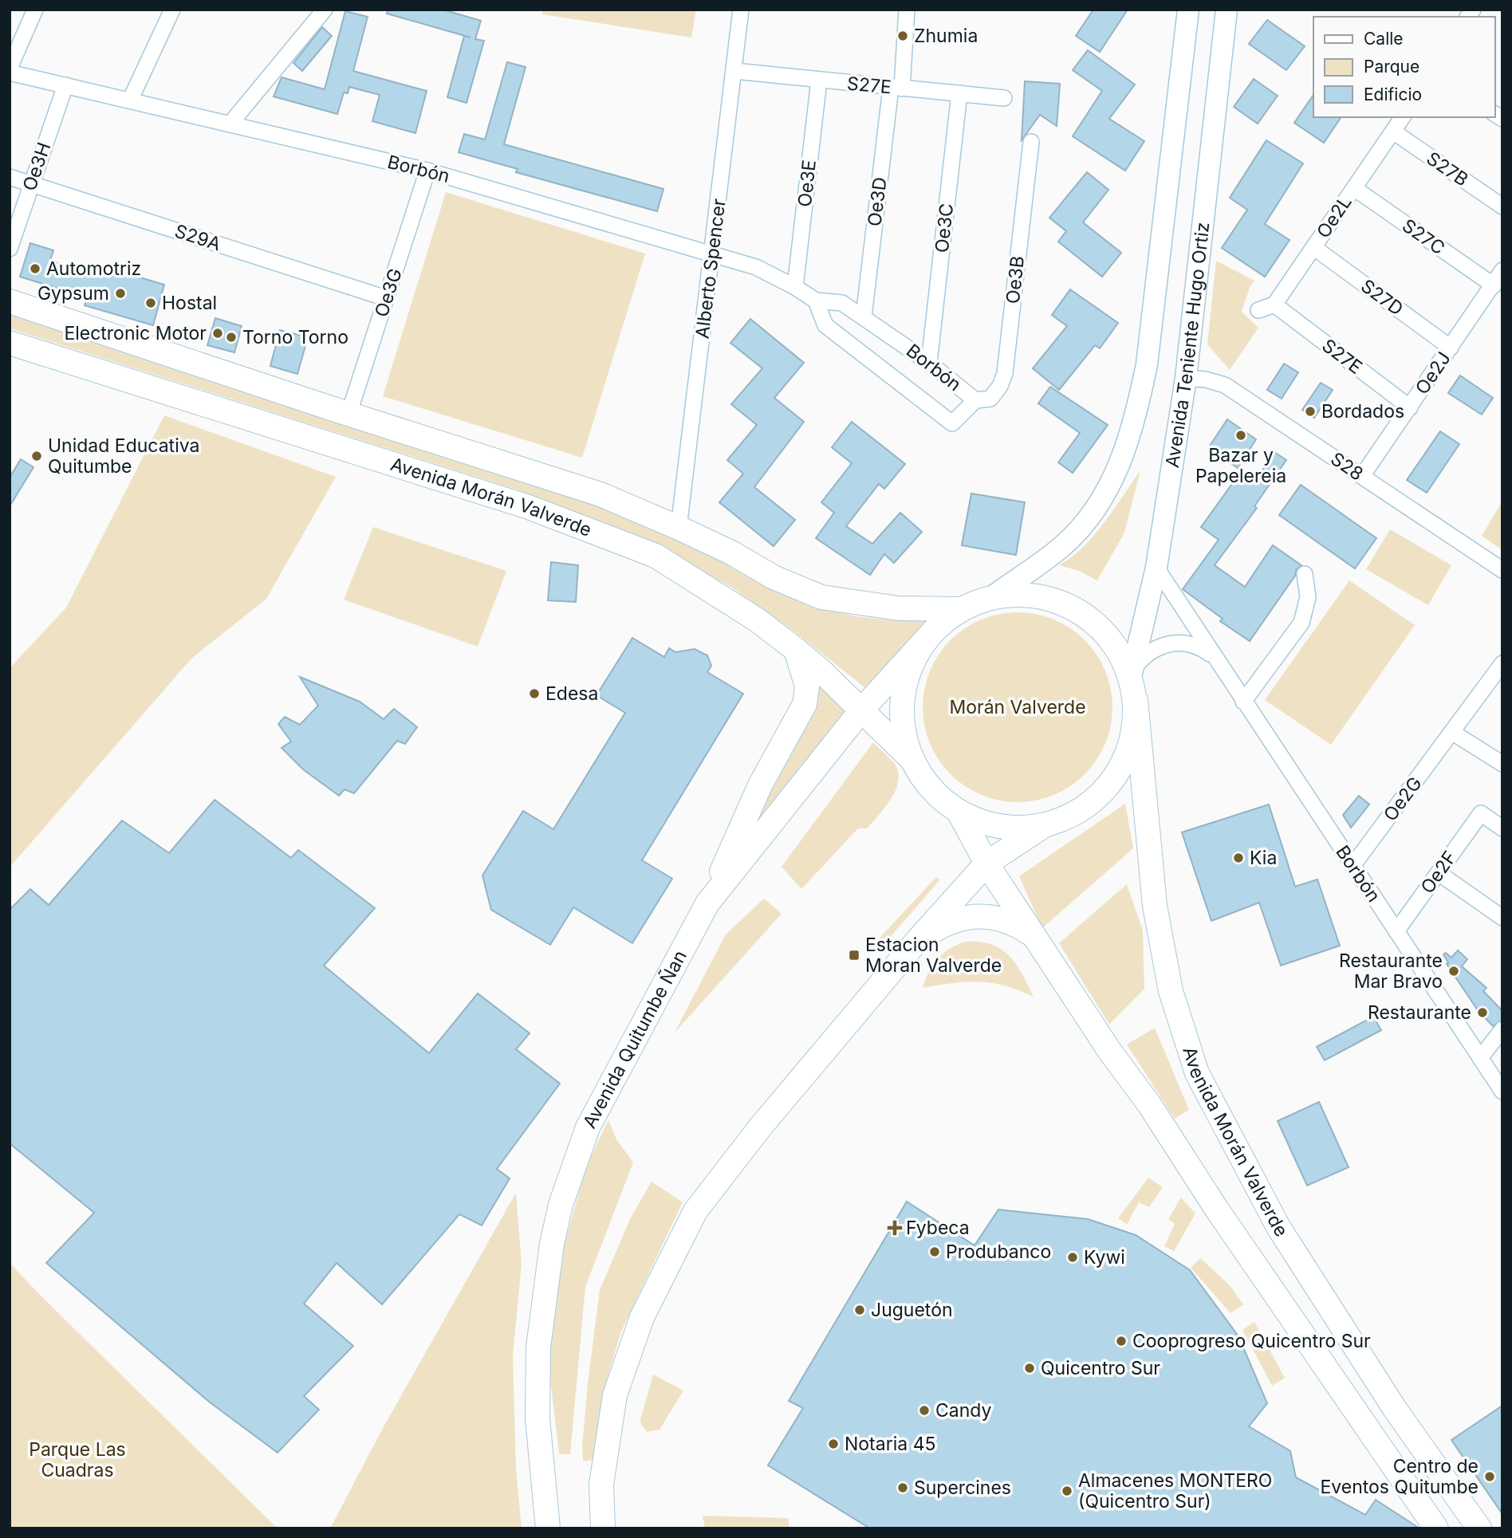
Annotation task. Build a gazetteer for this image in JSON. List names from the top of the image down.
{
  "streets": {
    "main road": ["Avenida Teniente Hugo Ortiz", "Avenida Morán Valverde", "Avenida Quitumbe Ñan"],
    "street": [
      "S27E",
      "Oe3H",
      "Borbón",
      "S27B",
      "Oe3E",
      "Oe3D",
      "Oe2L",
      "Oe3C",
      "S27C",
      "S29A",
      "Alberto Spencer",
      "Oe3B",
      "Oe3G",
      "S27D",
      "Oe2J",
      "S28",
      "Oe2G",
      "Oe2F"
    ]
  },
  "crossings": [
    ["S27E", "Oe3E"],
    ["S27E", "Oe3D"],
    ["S27E", "Oe2L"],
    ["S27E", "Oe3C"],
    ["S27E", "Alberto Spencer"],
    ["S27E", "Oe2J"],
    ["Oe3H", "Borbón"],
    ["Oe3H", "S29A"],
    ["Borbón", "Oe3E"],
    ["Borbón", "Oe3D"],
    ["Borbón", "Oe3C"],
    ["Borbón", "Alberto Spencer"],
    ["Borbón", "Oe3B"],
    ["Borbón", "Oe3G"],
    ["Borbón", "Avenida Teniente Hugo Ortiz"],
    ["Borbón", "Oe2G"],
    ["Borbón", "Oe2F"],
    ["S27B", "Oe2L"],
    ["Oe2L", "S27C"],
    ["Oe2L", "S27D"],
    ["S27C", "Oe2J"],
    ["S29A", "Oe3G"],
    ["Alberto Spencer", "Avenida Morán Valverde"],
    ["Oe3G", "Avenida Morán Valverde"],
    ["S27D", "Oe2J"],
    ["Avenida Teniente Hugo Ortiz", "S28"],
    ["Oe2J", "S28"],
    ["Avenida Morán Valverde", "Avenida Quitumbe Ñan"]
  ],
  "parks": ["Morán Valverde", "Parque Las Cuadras"],
  "places": {
    "other": [
      "Zhumia",
      "Automotriz",
      "Gypsum",
      "Hostal",
      "Electronic Motor",
      "Torno Torno",
      "Bordados",
      "Bazar y Papelereia",
      "Unidad Educativa Quitumbe",
      "Edesa",
      "Kia",
      "Restaurante Mar Bravo",
      "Restaurante",
      "Produbanco",
      "Kywi",
      "Juguetón",
      "Cooprogreso Quicentro Sur",
      "Quicentro Sur",
      "Candy",
      "Notaria 45",
      "Centro de Eventos Quitumbe",
      "Supercines",
      "Almacenes MONTERO (Quicentro Sur)"
    ],
    "transit": ["Estacion Moran Valverde"],
    "health": ["Fybeca"]
  },
  "legend": ["Calle", "Parque", "Edificio"]
}
